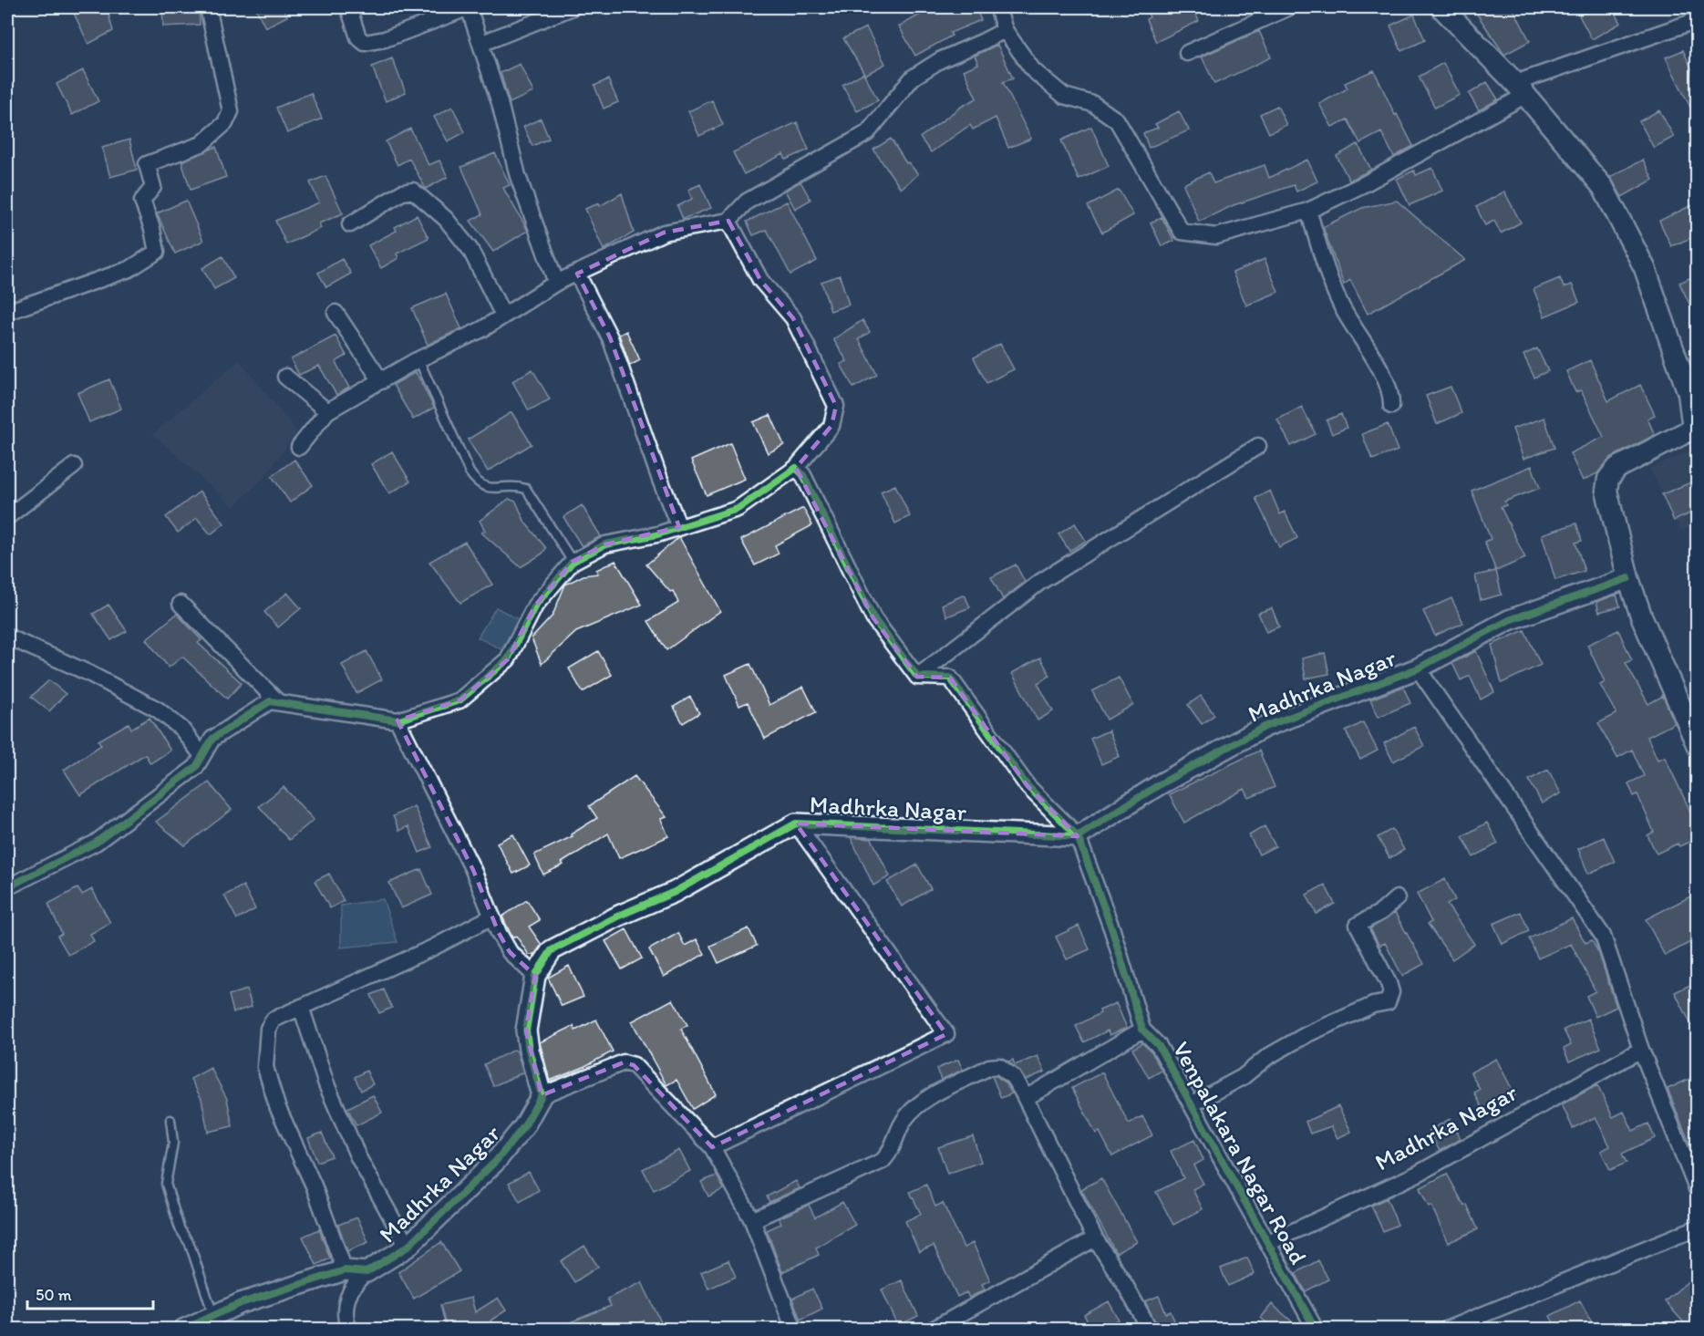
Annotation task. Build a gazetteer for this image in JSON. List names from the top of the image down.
{
  "streets": {
    "street": ["Madhrka Nagar", "Venpalakara Nagar Road"]
  },
  "crossings": [
    ["Madhrka Nagar", "Venpalakara Nagar Road"]
  ],
  "scale_bar": "50 m"
}
